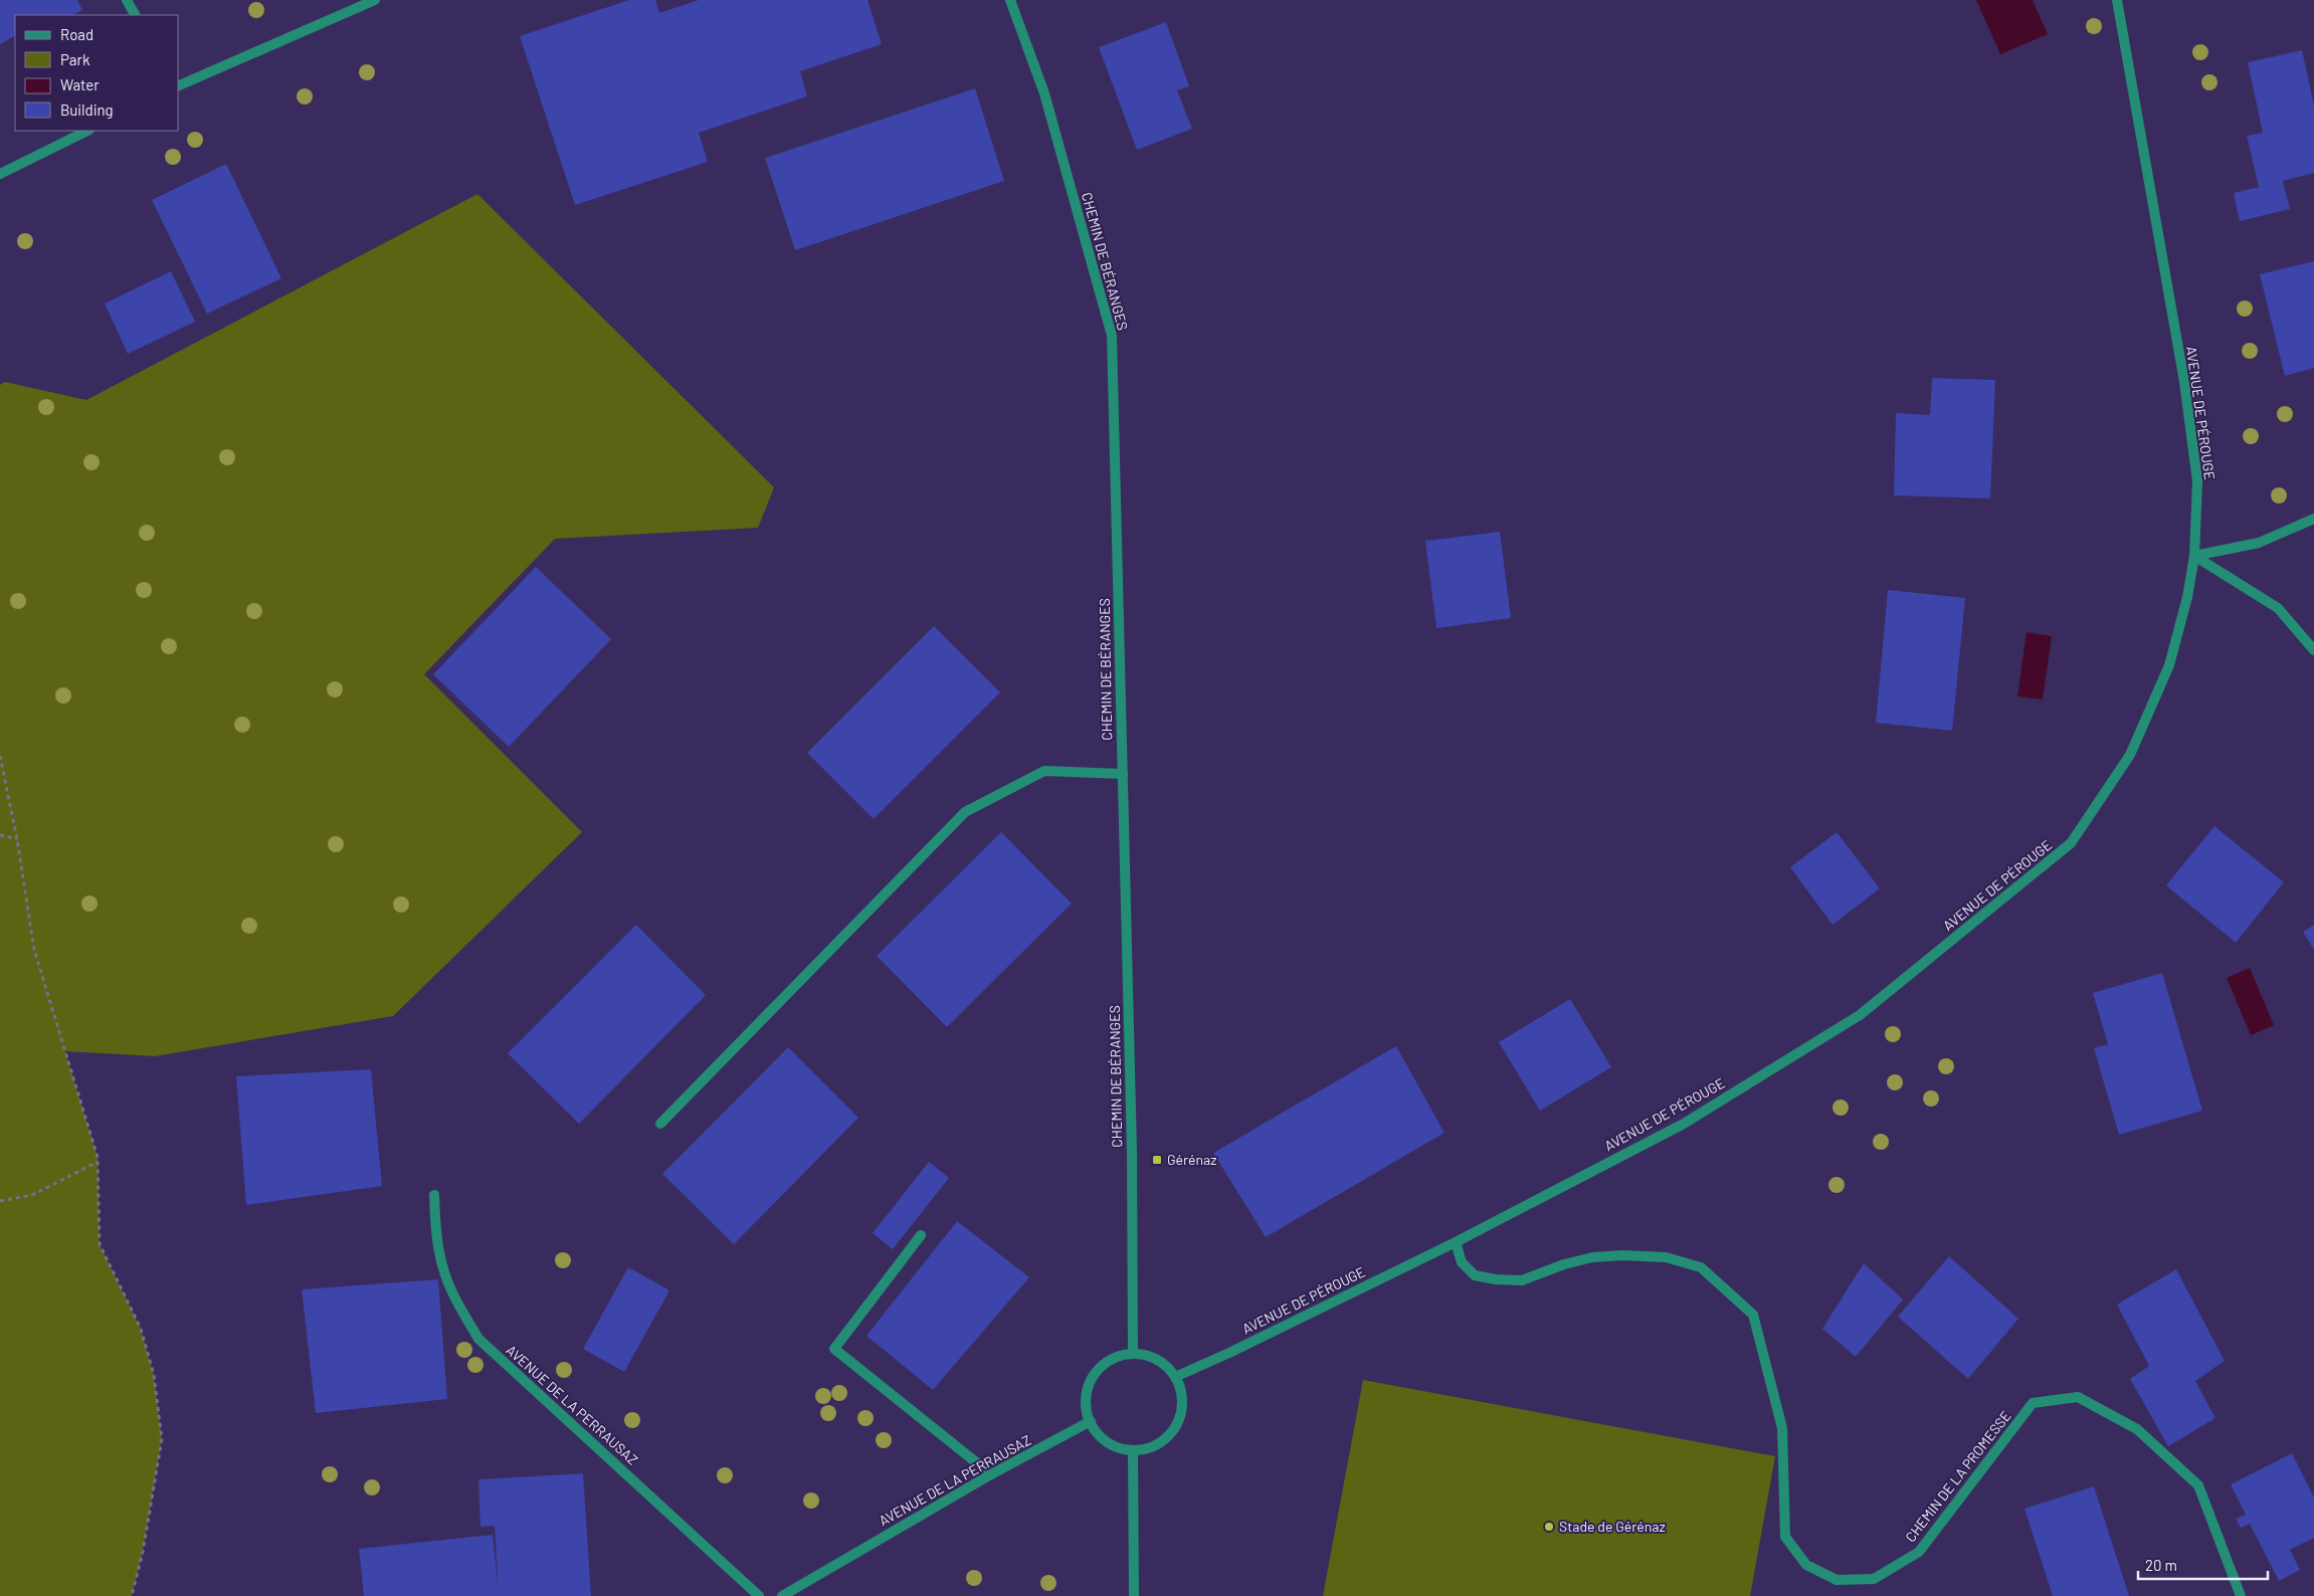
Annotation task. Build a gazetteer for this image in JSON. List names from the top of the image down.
{
  "streets": {
    "street": [
      "CHEMIN DE BÉRANGES",
      "AVENUE DE PÉROUGE",
      "AVENUE DE LA PERRAUSAZ",
      "CHEMIN DE LA PROMESSE"
    ]
  },
  "crossings": [
    ["CHEMIN DE BÉRANGES", "AVENUE DE PÉROUGE"],
    ["CHEMIN DE BÉRANGES", "AVENUE DE LA PERRAUSAZ"],
    ["AVENUE DE PÉROUGE", "AVENUE DE LA PERRAUSAZ"],
    ["AVENUE DE PÉROUGE", "CHEMIN DE LA PROMESSE"]
  ],
  "places": {
    "transit": ["Gérénaz"],
    "other": ["Stade de Gérénaz"]
  },
  "legend": [
    "Road",
    "Park",
    "Water",
    "Building"
  ],
  "scale_bar": "20 m"
}
